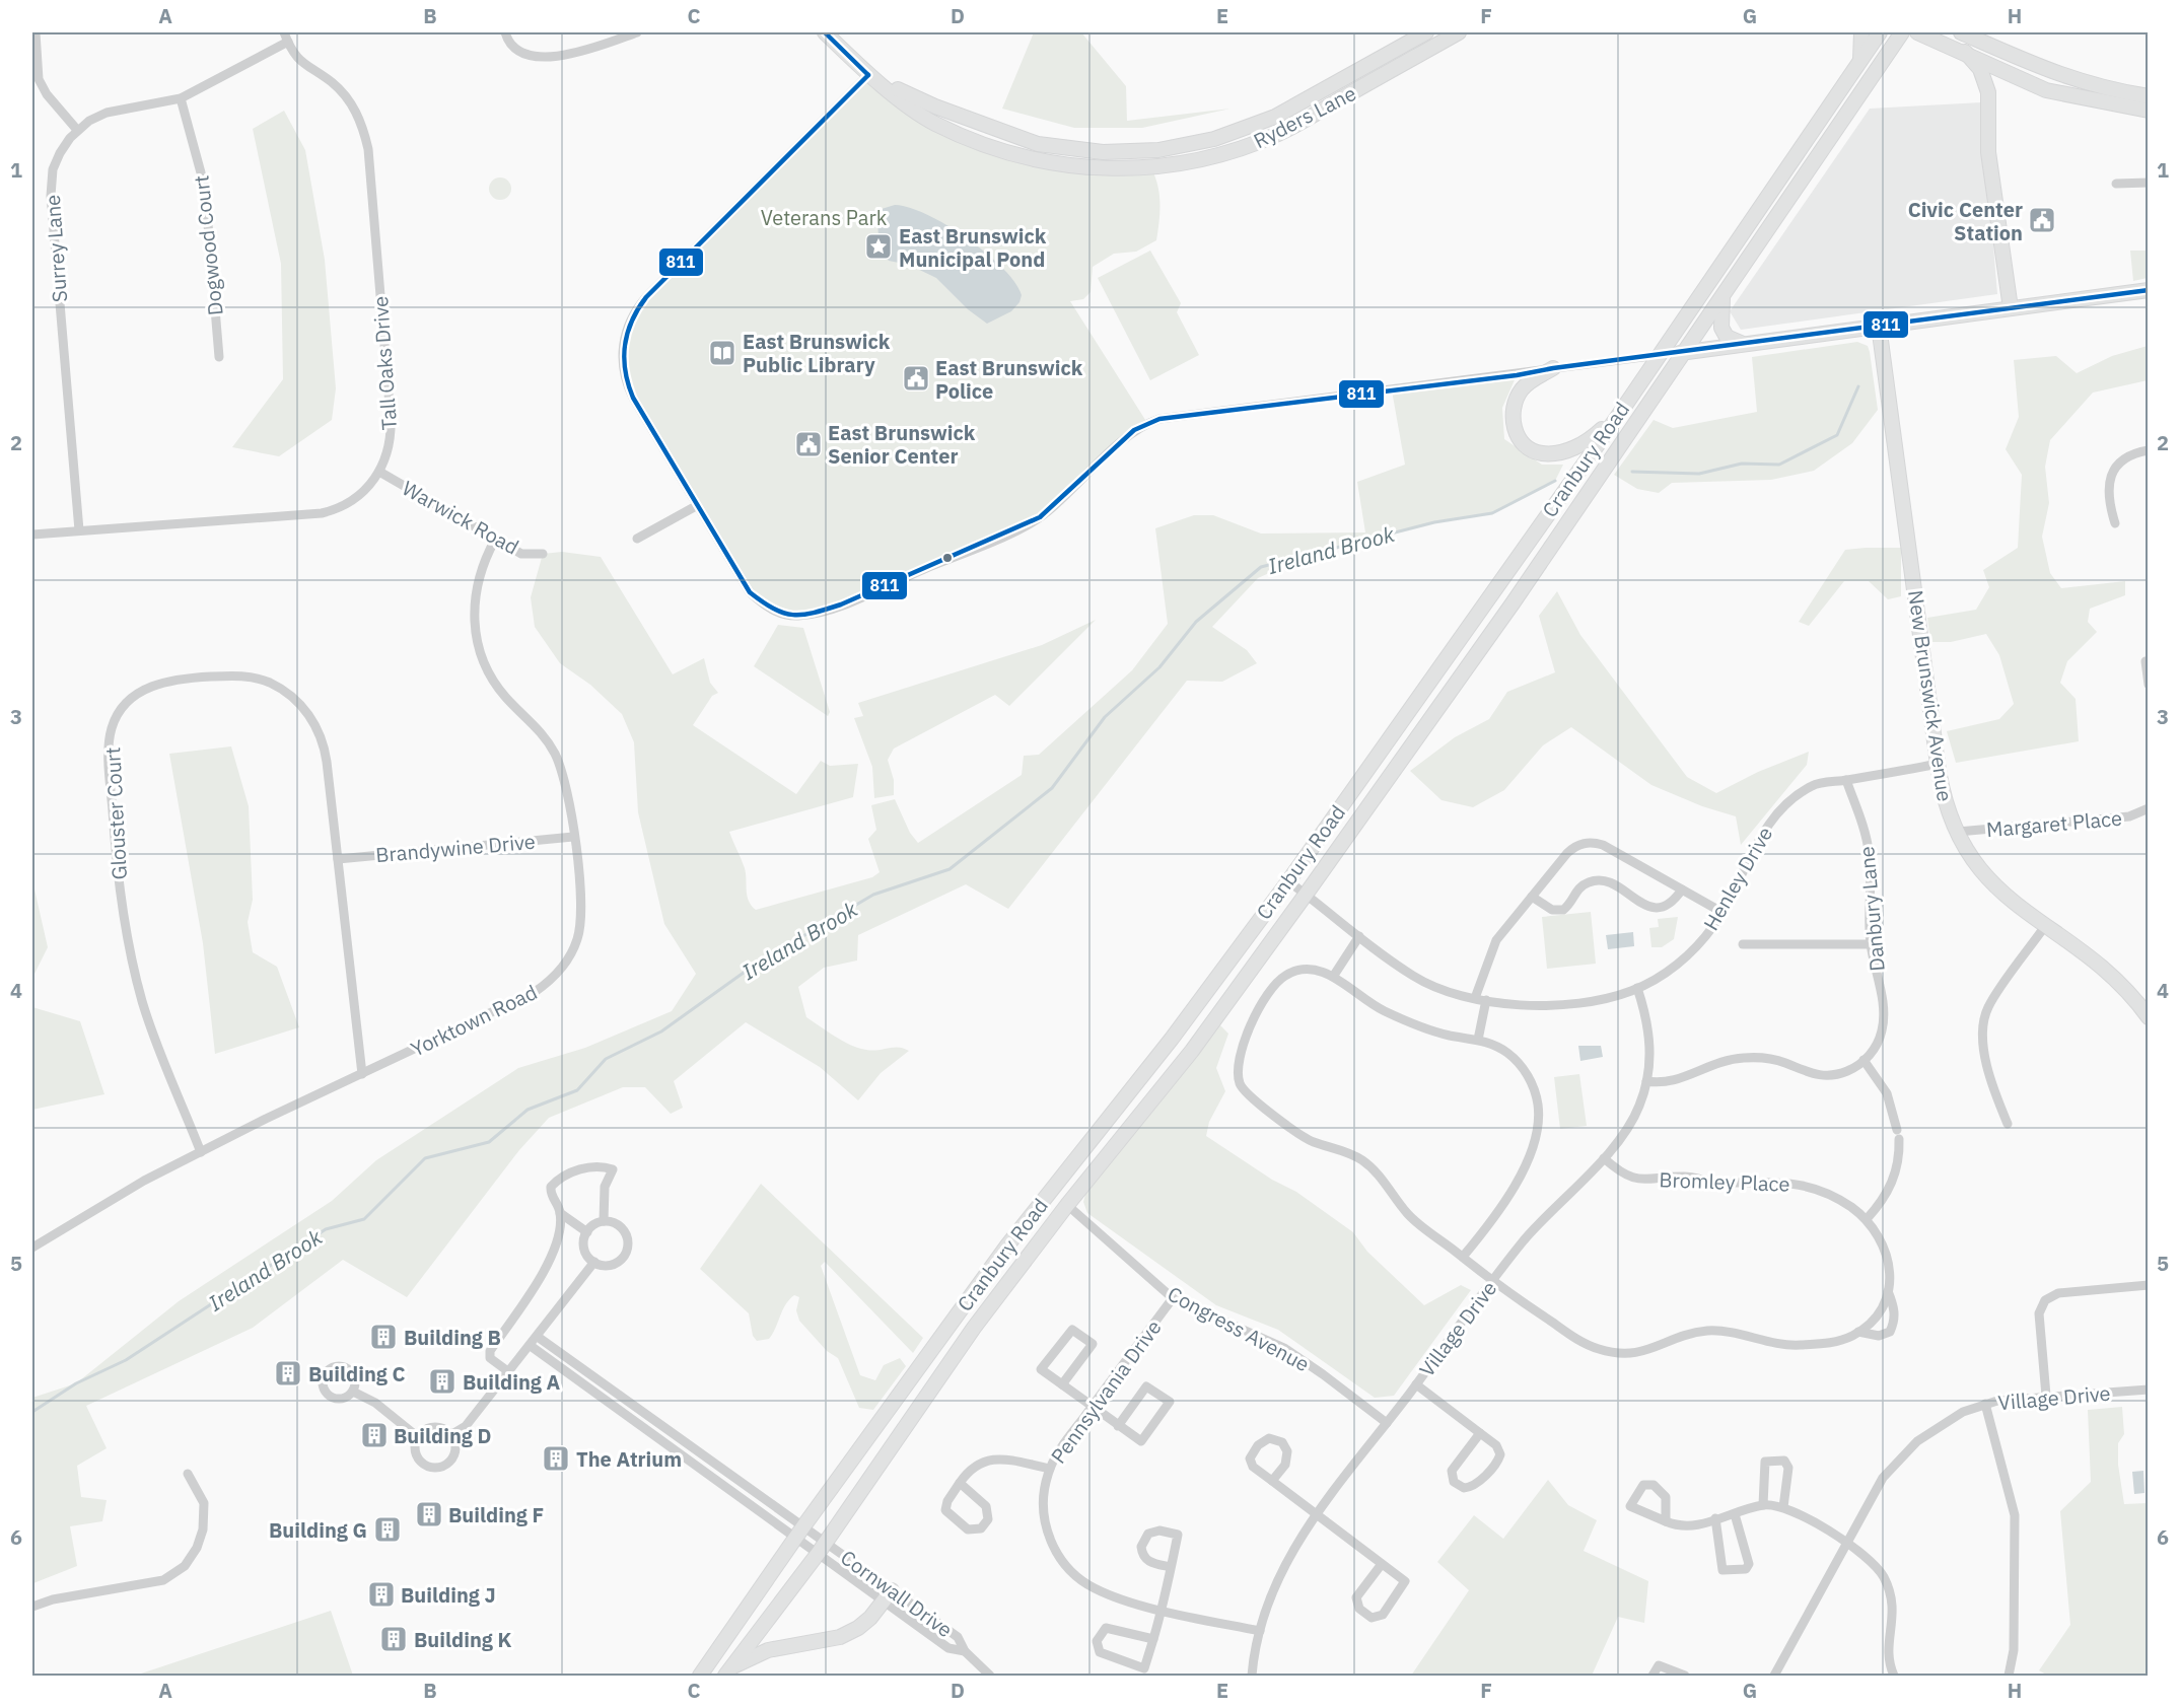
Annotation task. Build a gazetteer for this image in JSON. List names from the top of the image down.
{
  "streets": {
    "main road": ["Ryders Lane", "Cranbury Road", "New Brunswick Avenue"],
    "street": [
      "Dogwood Court",
      "Surrey Lane",
      "Tall Oaks Drive",
      "Warwick Road",
      "Glouster Court",
      "Margaret Place",
      "Brandywine Drive",
      "Henley Drive",
      "Danbury Lane",
      "Yorktown Road",
      "Bromley Place",
      "Congress Avenue",
      "Village Drive",
      "Pennsylvania Drive",
      "Cornwall Drive"
    ]
  },
  "crossings": [
    ["Dogwood Court", "Surrey Lane"],
    ["Surrey Lane", "Tall Oaks Drive"],
    ["Tall Oaks Drive", "Warwick Road"],
    ["Cranbury Road", "Henley Drive"],
    ["Cranbury Road", "Congress Avenue"],
    ["Cranbury Road", "Cornwall Drive"],
    ["Warwick Road", "Yorktown Road"],
    ["New Brunswick Avenue", "Margaret Place"],
    ["New Brunswick Avenue", "Henley Drive"],
    ["Glouster Court", "Brandywine Drive"],
    ["Glouster Court", "Yorktown Road"],
    ["Brandywine Drive", "Yorktown Road"],
    ["Henley Drive", "Danbury Lane"],
    ["Henley Drive", "Village Drive"],
    ["Bromley Place", "Village Drive"],
    ["Congress Avenue", "Village Drive"],
    ["Congress Avenue", "Pennsylvania Drive"],
    ["Village Drive", "Pennsylvania Drive"]
  ],
  "water": ["Ireland Brook"],
  "parks": ["Veterans Park"],
  "places": {
    "public building": ["Civic Center Station", "East Brunswick Police", "East Brunswick Senior Center"],
    "place": ["East Brunswick Municipal Pond"],
    "library": ["East Brunswick Public Library"],
    "building": [
      "Building B",
      "Building C",
      "Building A",
      "Building D",
      "The Atrium",
      "Building F",
      "Building G",
      "Building J",
      "Building K"
    ]
  },
  "lines": ["transit line 811"],
  "grid": {
    "columns": [
      "A",
      "B",
      "C",
      "D",
      "E",
      "F",
      "G",
      "H"
    ],
    "rows": [
      "1",
      "2",
      "3",
      "4",
      "5",
      "6"
    ]
  }
}
